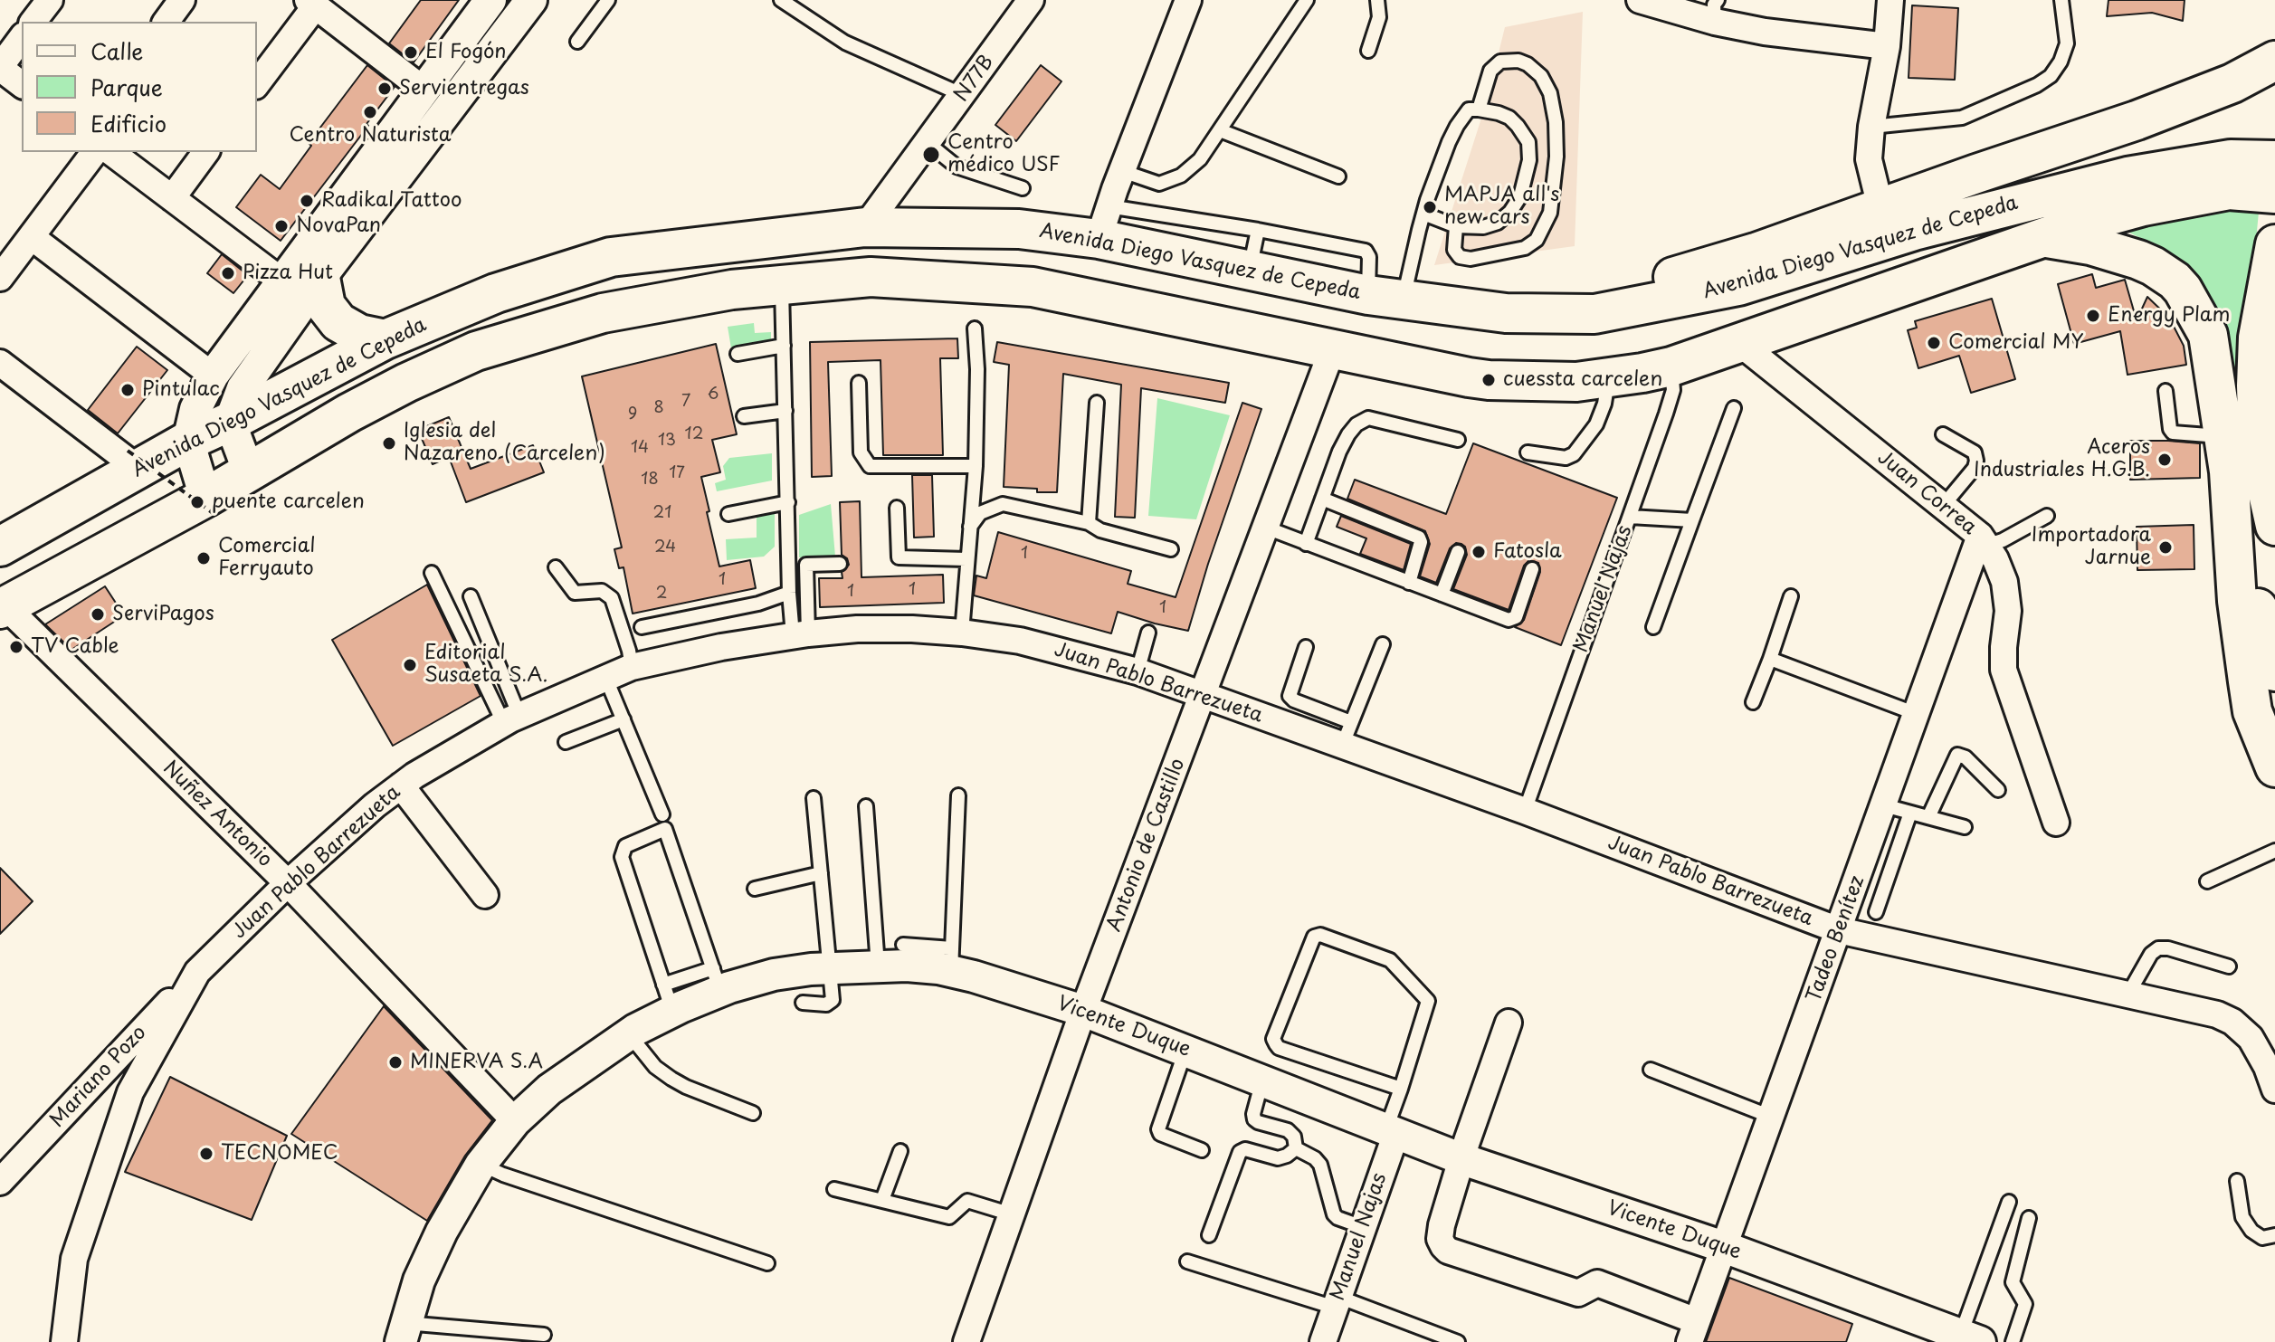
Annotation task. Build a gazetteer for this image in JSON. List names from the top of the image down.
{
  "streets": {
    "main road": ["Avenida Diego Vasquez de Cepeda"],
    "street": [
      "N77B",
      "Juan Correa",
      "Manuel Najas",
      "Juan Pablo Barrezueta",
      "Nuñez Antonio",
      "Antonio de Castillo",
      "Tadeo Benítez",
      "Vicente Duque",
      "Mariano Pozo"
    ]
  },
  "crossings": [
    ["N77B", "Avenida Diego Vasquez de Cepeda"],
    ["Juan Correa", "Tadeo Benítez"],
    ["Manuel Najas", "Juan Pablo Barrezueta"],
    ["Manuel Najas", "Vicente Duque"],
    ["Juan Pablo Barrezueta", "Nuñez Antonio"],
    ["Juan Pablo Barrezueta", "Antonio de Castillo"],
    ["Juan Pablo Barrezueta", "Tadeo Benítez"],
    ["Juan Pablo Barrezueta", "Mariano Pozo"],
    ["Nuñez Antonio", "Vicente Duque"],
    ["Antonio de Castillo", "Vicente Duque"],
    ["Tadeo Benítez", "Vicente Duque"]
  ],
  "places": [
    "El Fogón",
    "Servientregas",
    "Centro Naturista",
    "Centro médico USF",
    "Radikal Tattoo",
    "MAPJA all's new cars",
    "NovaPan",
    "Pizza Hut",
    "Energy Plam",
    "Comercial MY",
    "cuessta carcelen",
    "Pintulac",
    "Iglesia del Nazareno (Carcelen)",
    "Aceros Industriales H.G.B.",
    "puente carcelen",
    "Importadora Jarnue",
    "Fatosla",
    "Comercial Ferryauto",
    "ServiPagos",
    "TV Cable",
    "Editorial Susaeta S.A.",
    "MINERVA S.A",
    "TECNOMEC"
  ],
  "house_numbers": [
    "6",
    "7",
    "8",
    "9",
    "12",
    "13",
    "14",
    "17",
    "18",
    "21",
    "24",
    "1",
    "1",
    "1",
    "1",
    "2",
    "1"
  ],
  "legend": ["Calle", "Parque", "Edificio"]
}
